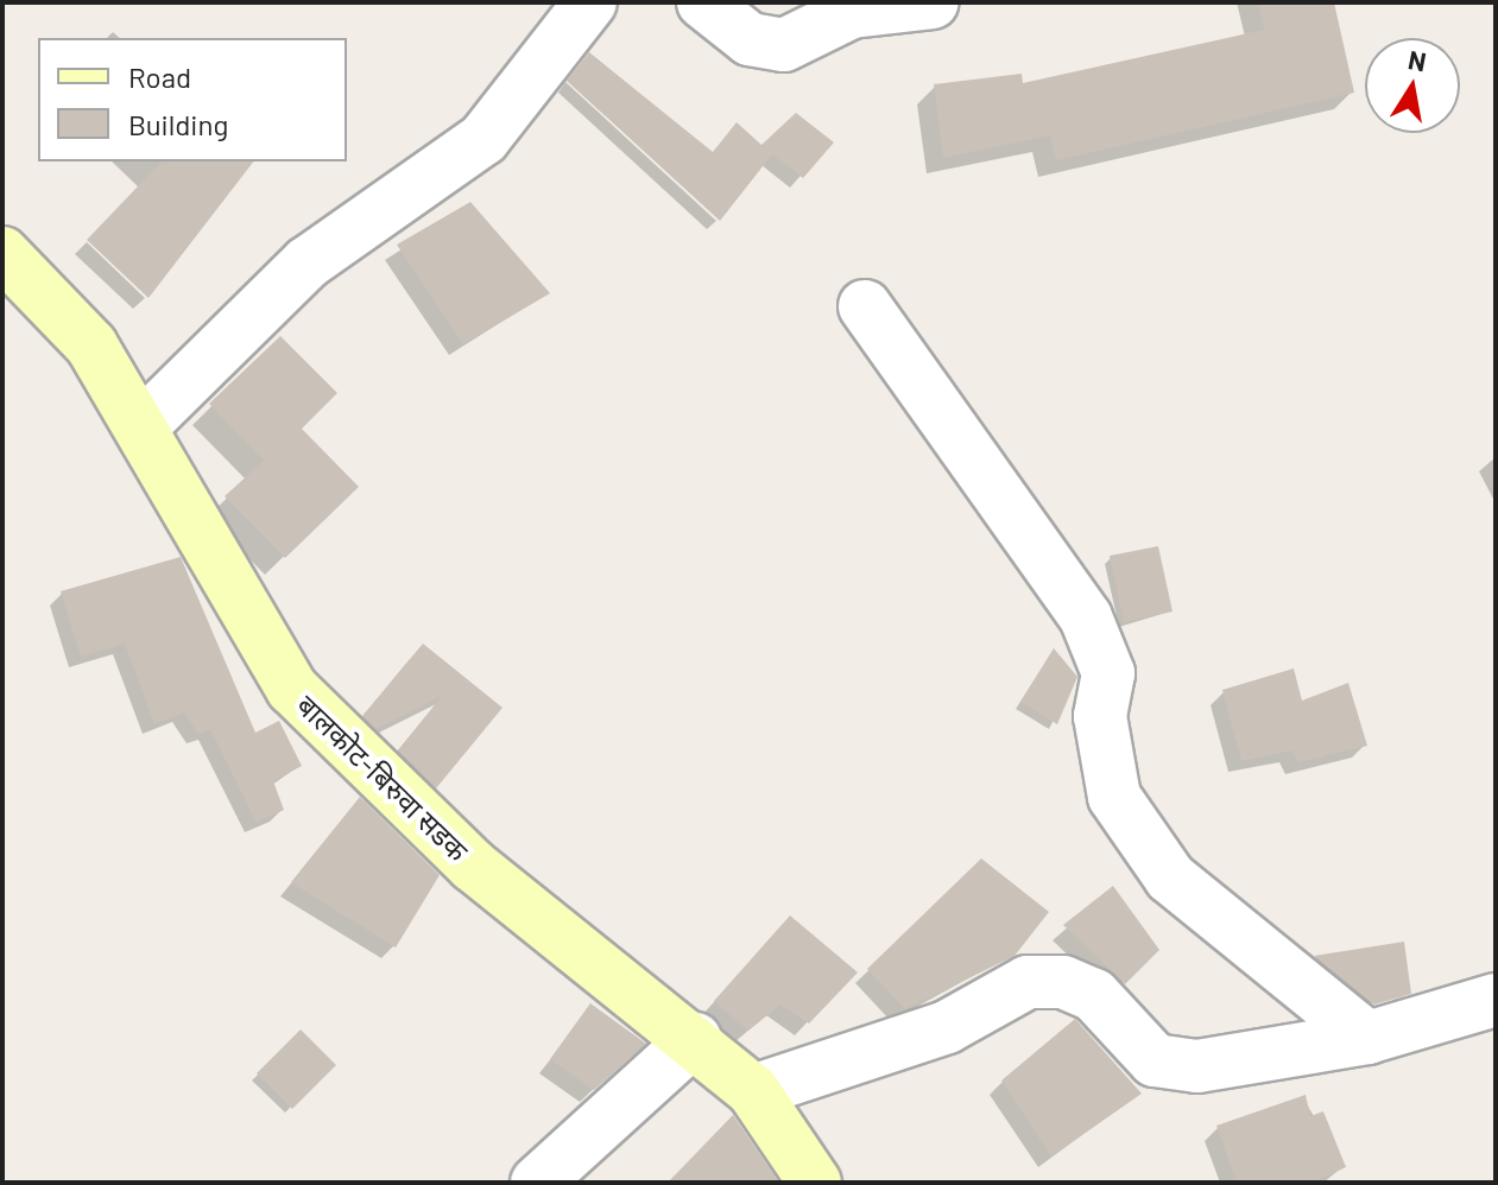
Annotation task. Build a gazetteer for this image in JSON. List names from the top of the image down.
{
  "streets": {
    "main road": ["बालकोट-बिरुवा सडक"]
  },
  "legend": ["Road", "Building"],
  "north": "top"
}
